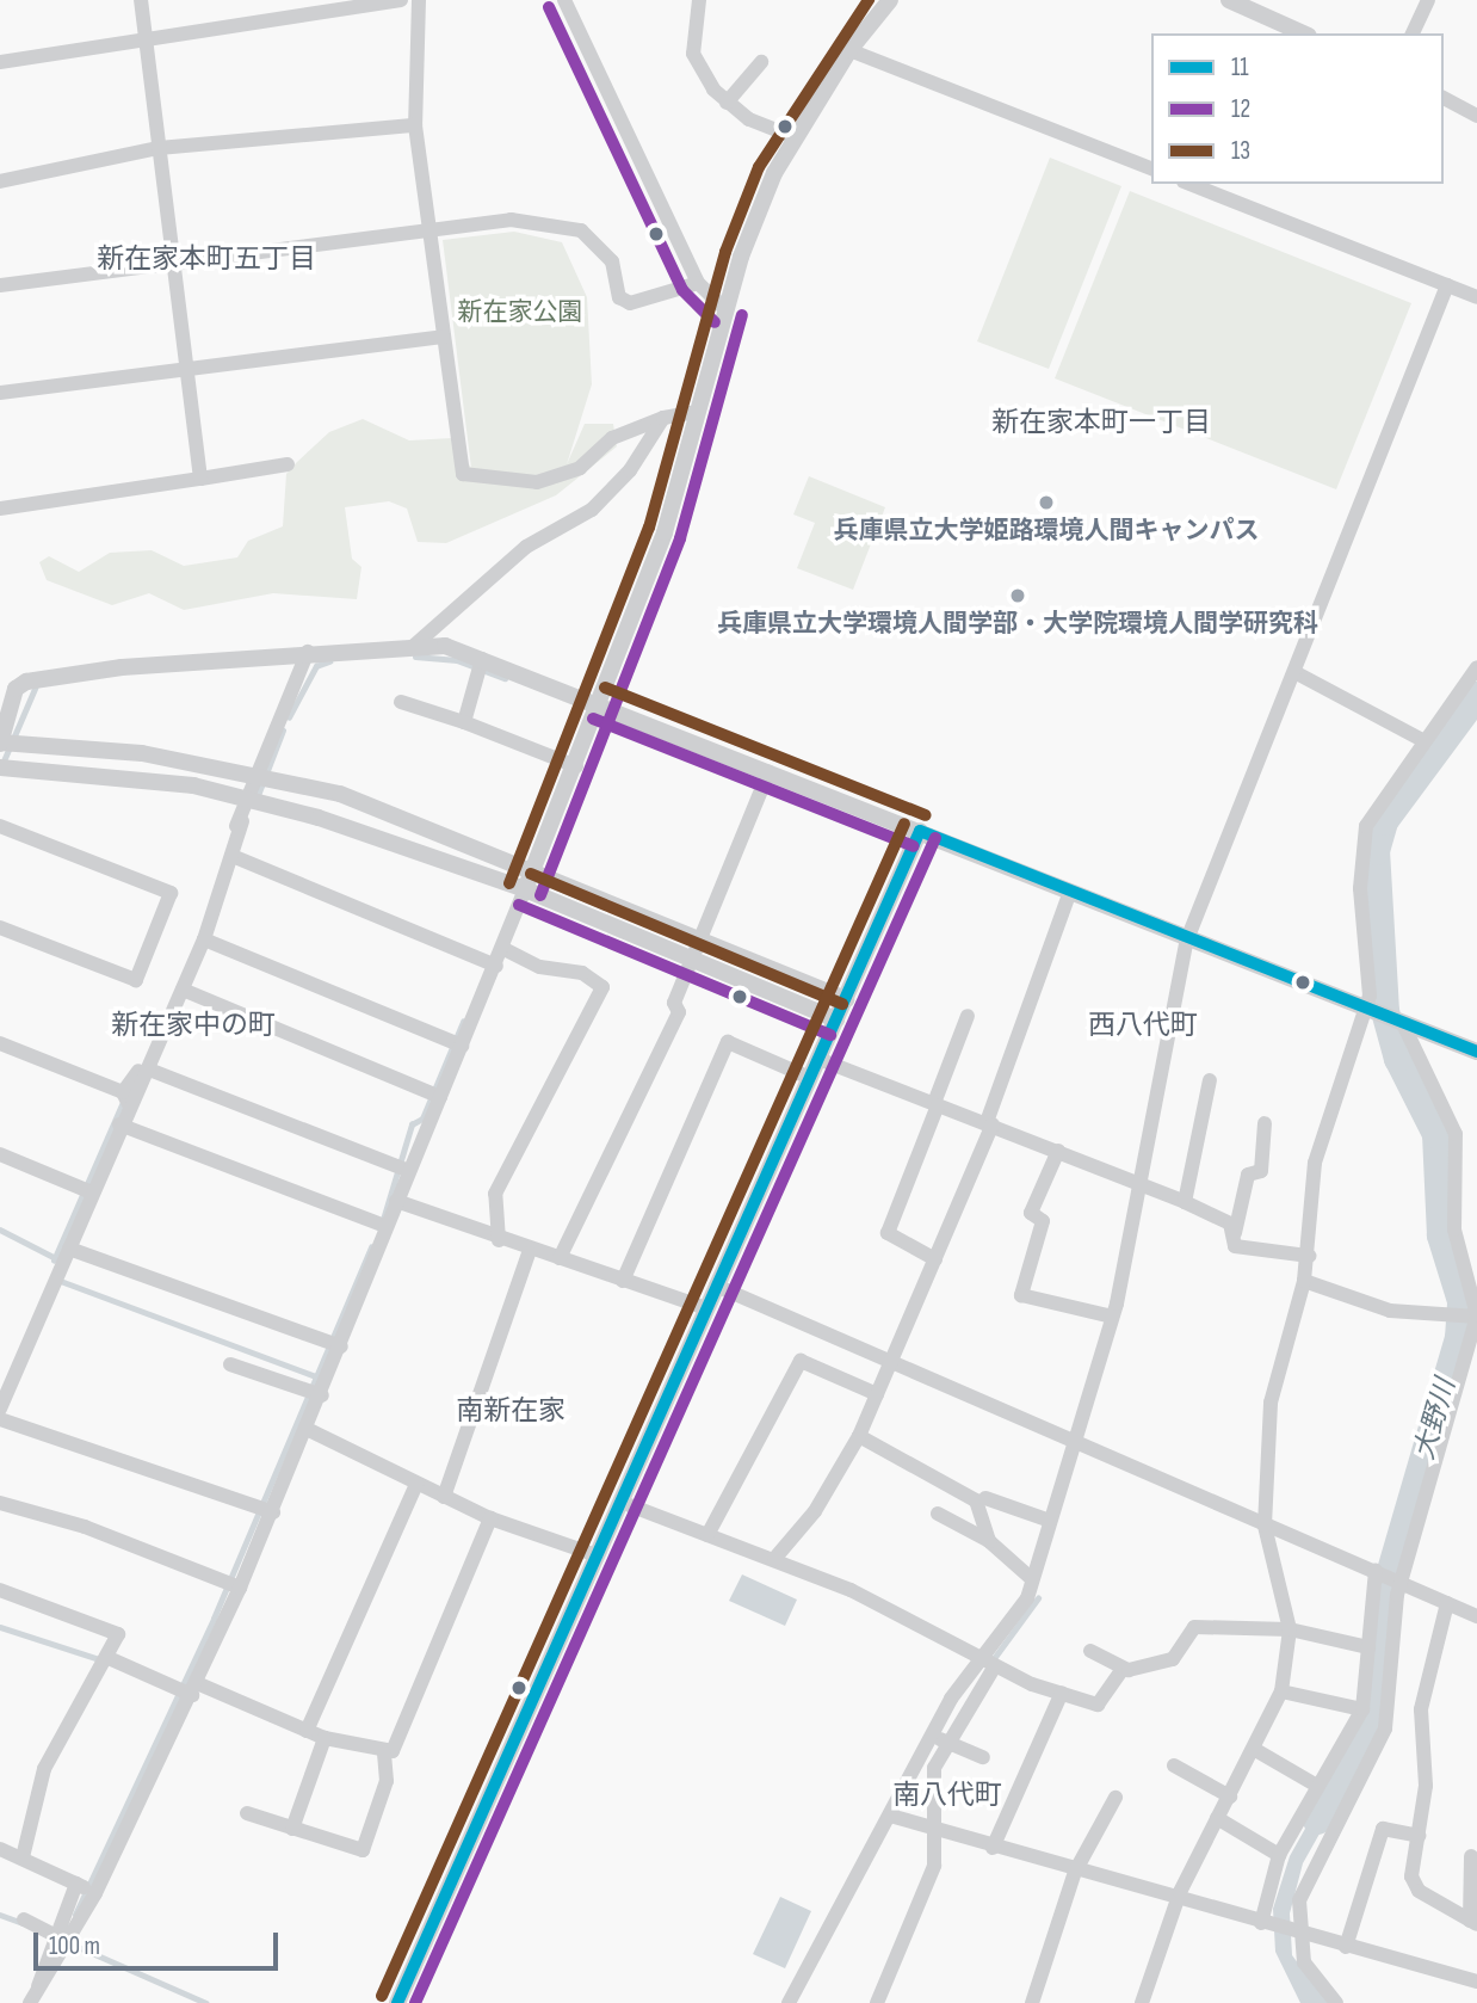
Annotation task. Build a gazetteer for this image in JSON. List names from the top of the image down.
{
  "districts": [
    "新在家本町五丁目",
    "新在家本町一丁目",
    "新在家中の町",
    "西八代町",
    "南新在家",
    "南八代町"
  ],
  "water": ["大野川"],
  "parks": ["新在家公園"],
  "places": ["兵庫県立大学姫路環境人間キャンパス", "兵庫県立大学環境人間学部・大学院環境人間学研究科"],
  "lines": ["transit line 13", "transit line 12", "transit line 11"],
  "legend": ["11", "12", "13"],
  "scale_bar": "100 m"
}
